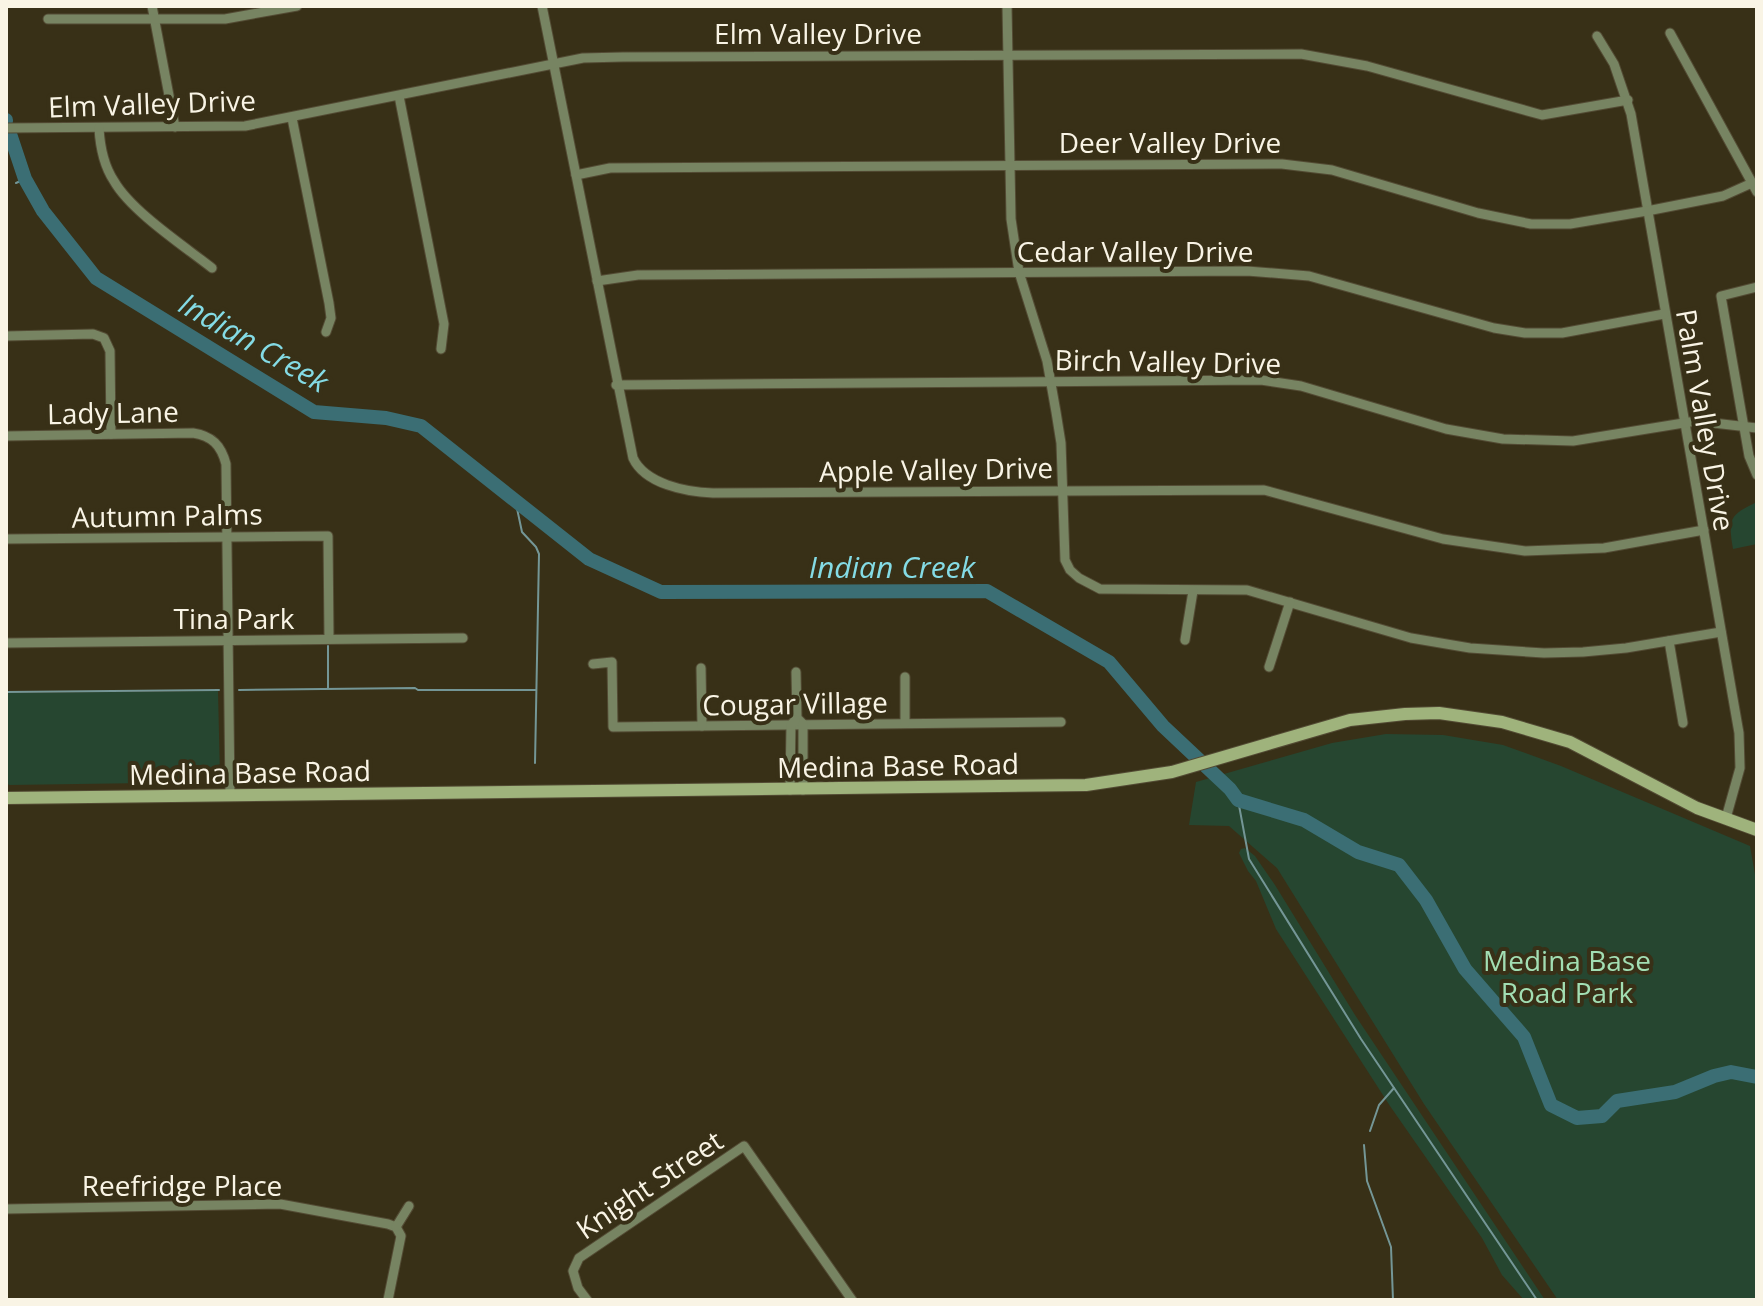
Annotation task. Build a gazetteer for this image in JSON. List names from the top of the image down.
{
  "streets": {
    "street": [
      "Elm Valley Drive",
      "Deer Valley Drive",
      "Cedar Valley Drive",
      "Birch Valley Drive",
      "Lady Lane",
      "Palm Valley Drive",
      "Apple Valley Drive",
      "Autumn Palms",
      "Tina Park",
      "Cougar Village",
      "Medina Base Road",
      "Knight Street",
      "Reefridge Place"
    ]
  },
  "crossings": [
    ["Elm Valley Drive", "Palm Valley Drive"],
    ["Elm Valley Drive", "Apple Valley Drive"],
    ["Deer Valley Drive", "Palm Valley Drive"],
    ["Deer Valley Drive", "Apple Valley Drive"],
    ["Cedar Valley Drive", "Palm Valley Drive"],
    ["Cedar Valley Drive", "Apple Valley Drive"],
    ["Birch Valley Drive", "Palm Valley Drive"],
    ["Birch Valley Drive", "Apple Valley Drive"],
    ["Lady Lane", "Autumn Palms"],
    ["Palm Valley Drive", "Apple Valley Drive"],
    ["Palm Valley Drive", "Medina Base Road"],
    ["Autumn Palms", "Tina Park"]
  ],
  "water": ["Indian Creek"],
  "parks": ["Medina Base Road Park"]
}
